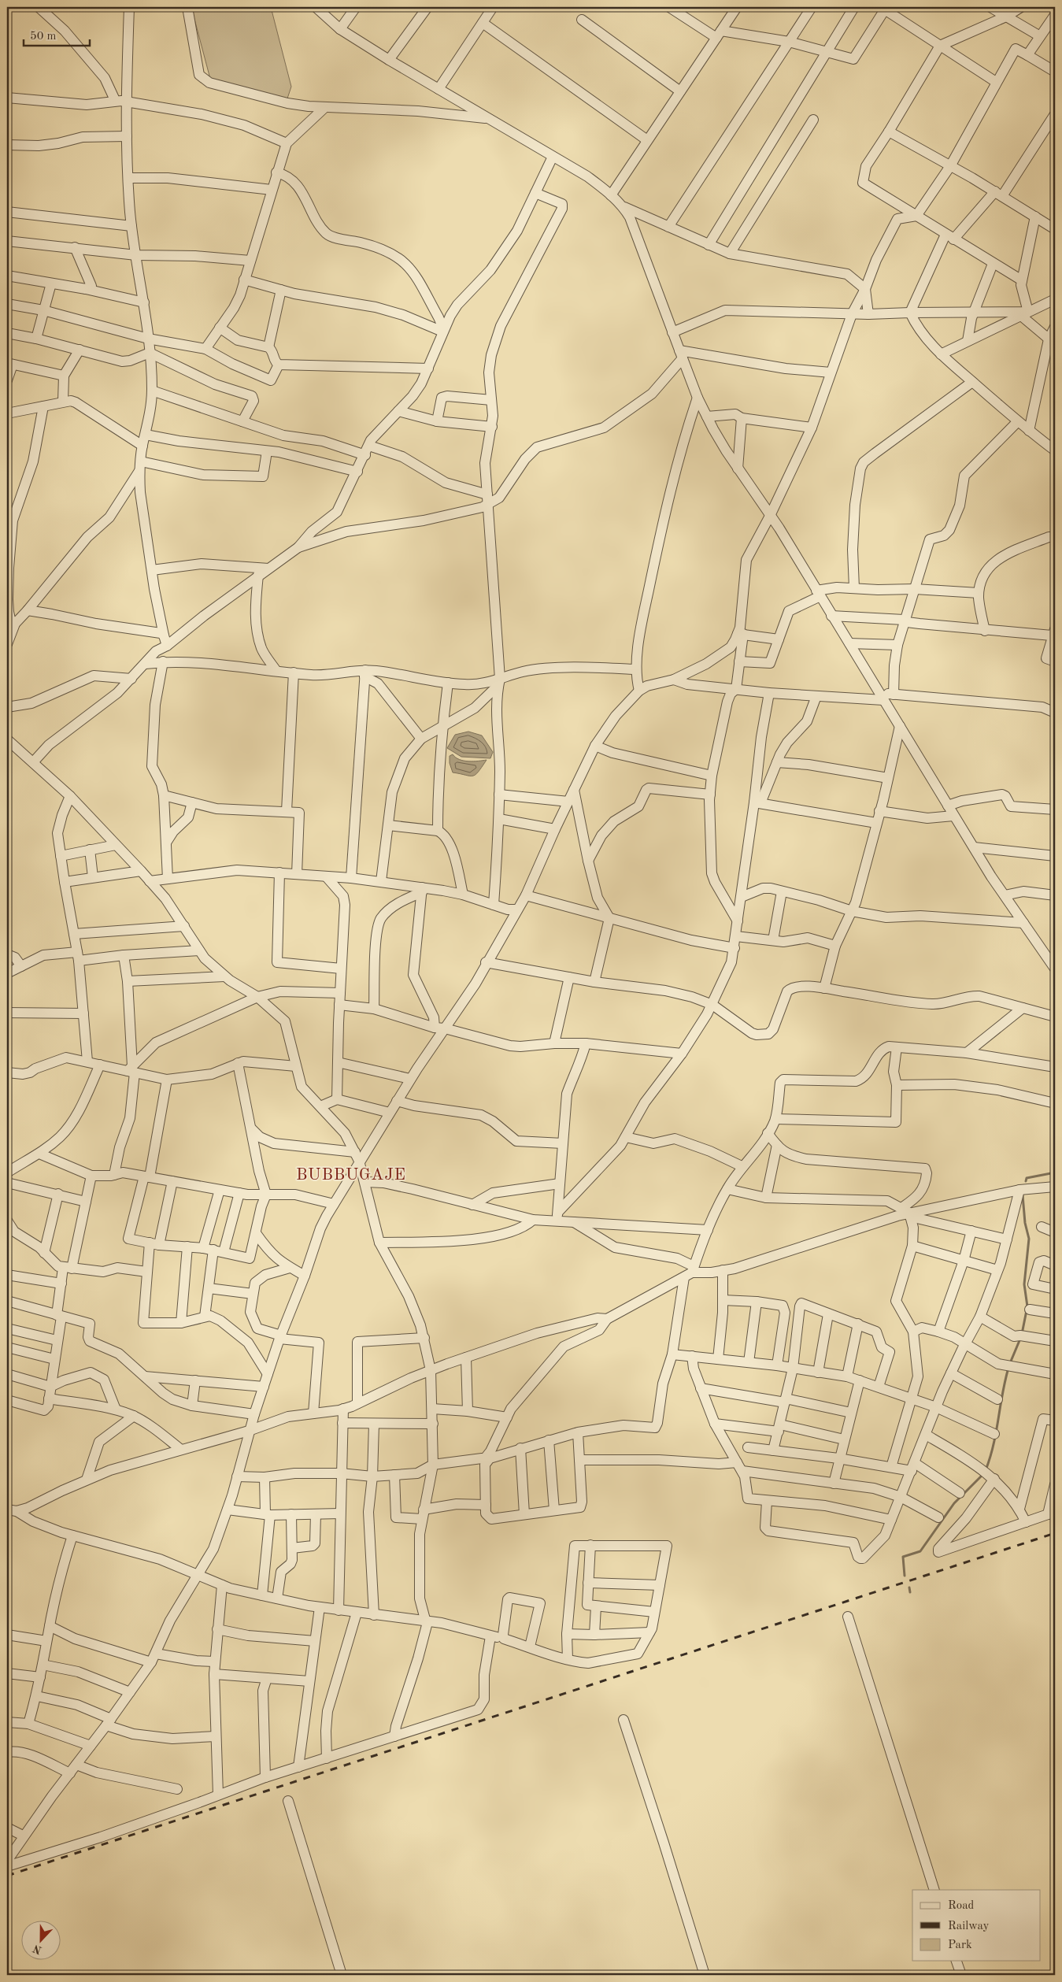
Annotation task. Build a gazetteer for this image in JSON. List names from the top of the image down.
{
  "districts": ["BUBBUGAJE"],
  "legend": ["Road", "Railway", "Park"],
  "scale_bar": "50 m",
  "north": "bottom"
}
